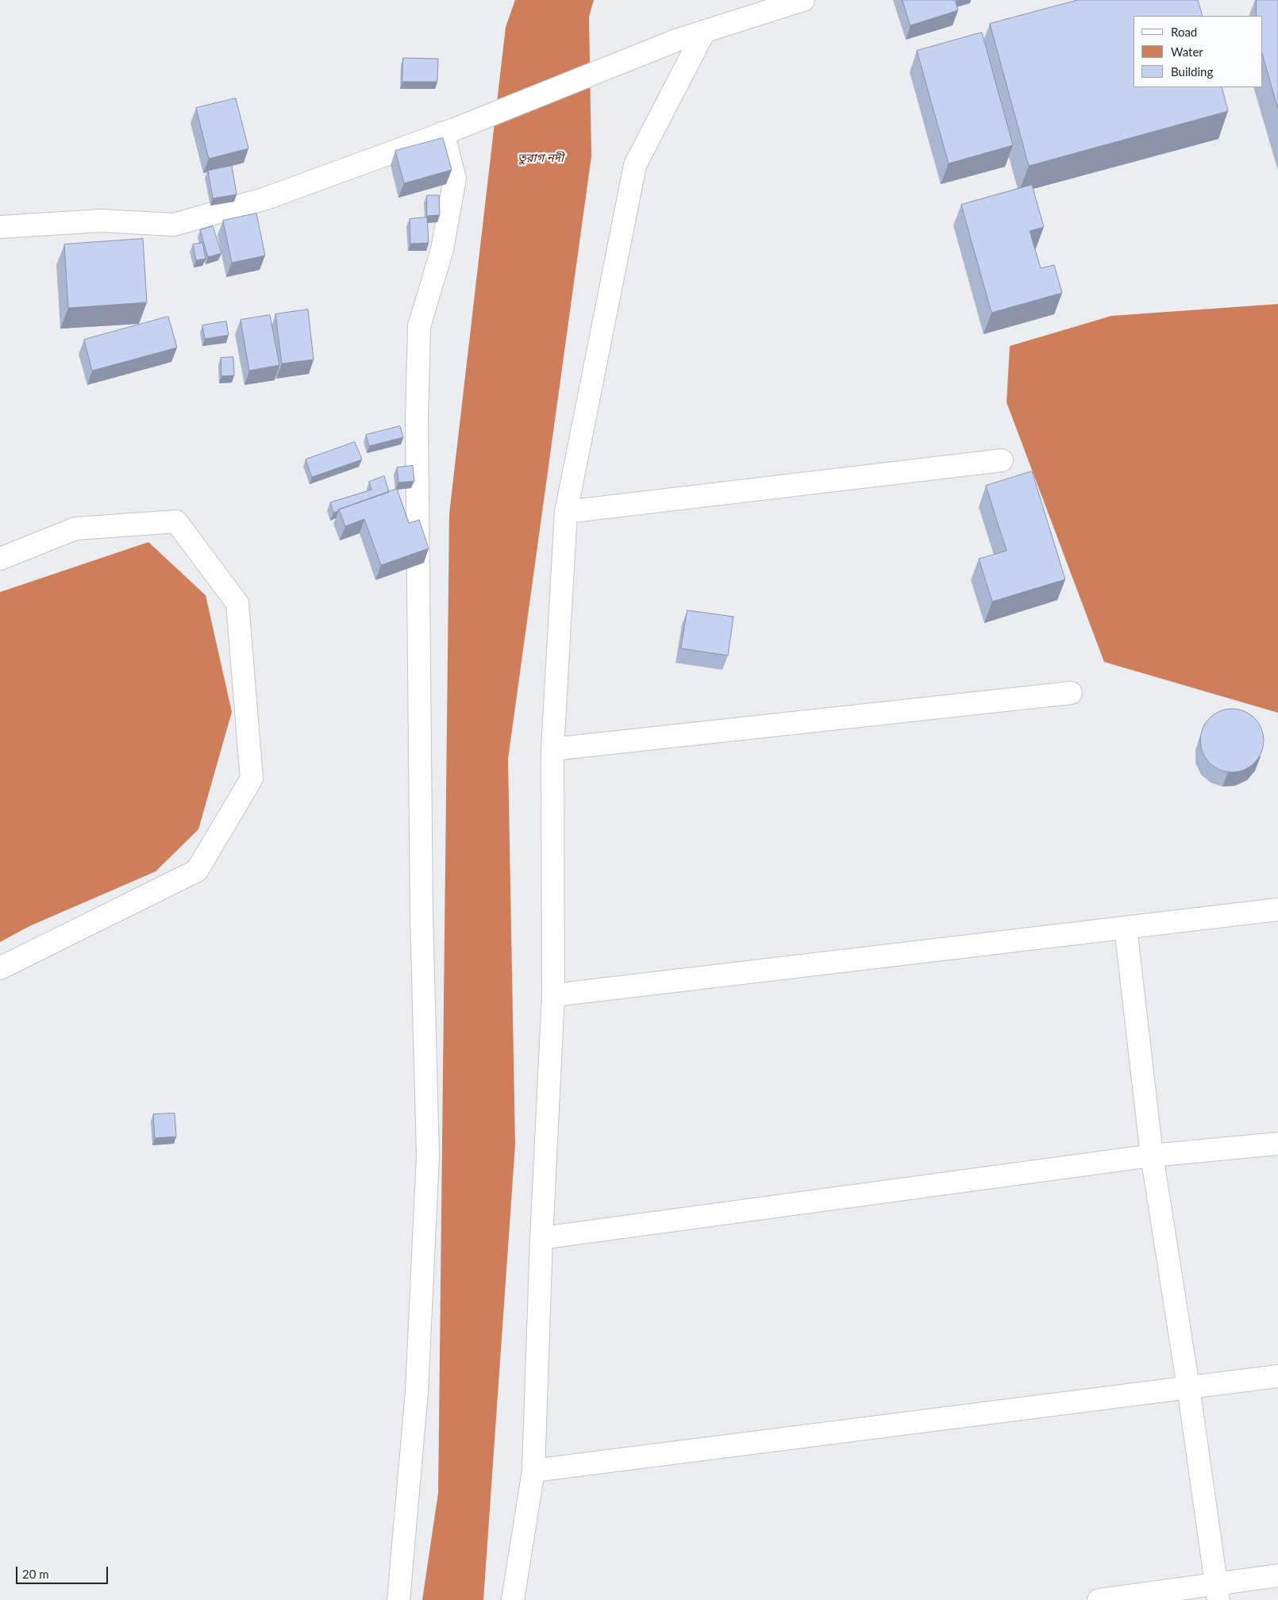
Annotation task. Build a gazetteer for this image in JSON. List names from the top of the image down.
{
  "water": ["তুরাগ নদী"],
  "legend": ["Road", "Water", "Building"],
  "scale_bar": "20 m"
}
